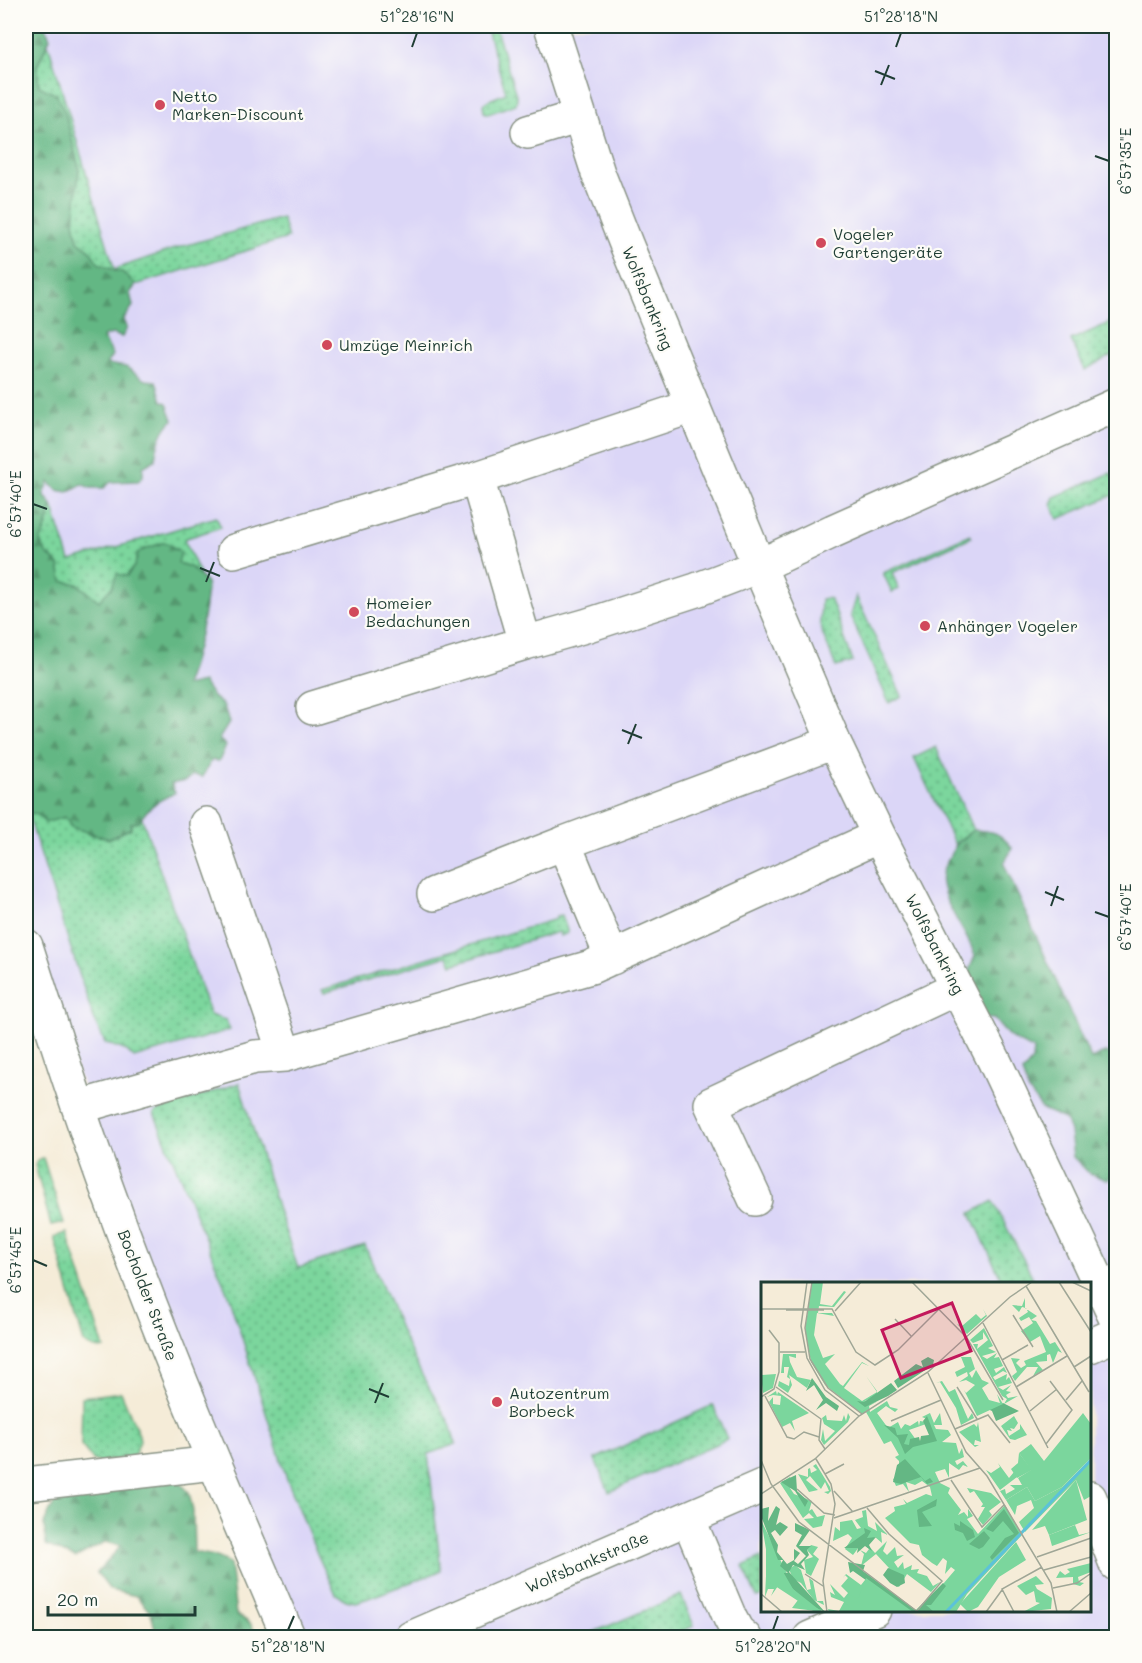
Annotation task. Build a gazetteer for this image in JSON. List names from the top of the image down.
{
  "streets": {
    "street": ["Wolfsbankring", "Bocholder Straße", "Wolfsbankstraße"]
  },
  "places": [
    "Netto Marken-Discount",
    "Vogeler Gartengeräte",
    "Umzüge Meinrich",
    "Homeier Bedachungen",
    "Anhänger Vogeler",
    "Autozentrum Borbeck"
  ],
  "scale_bar": "20 m",
  "coordinates": [
    "51°28'16\"N",
    "51°28'18\"N",
    "6°57'35\"E",
    "6°57'40\"E",
    "6°57'45\"E",
    "51°28'20\"N"
  ]
}
